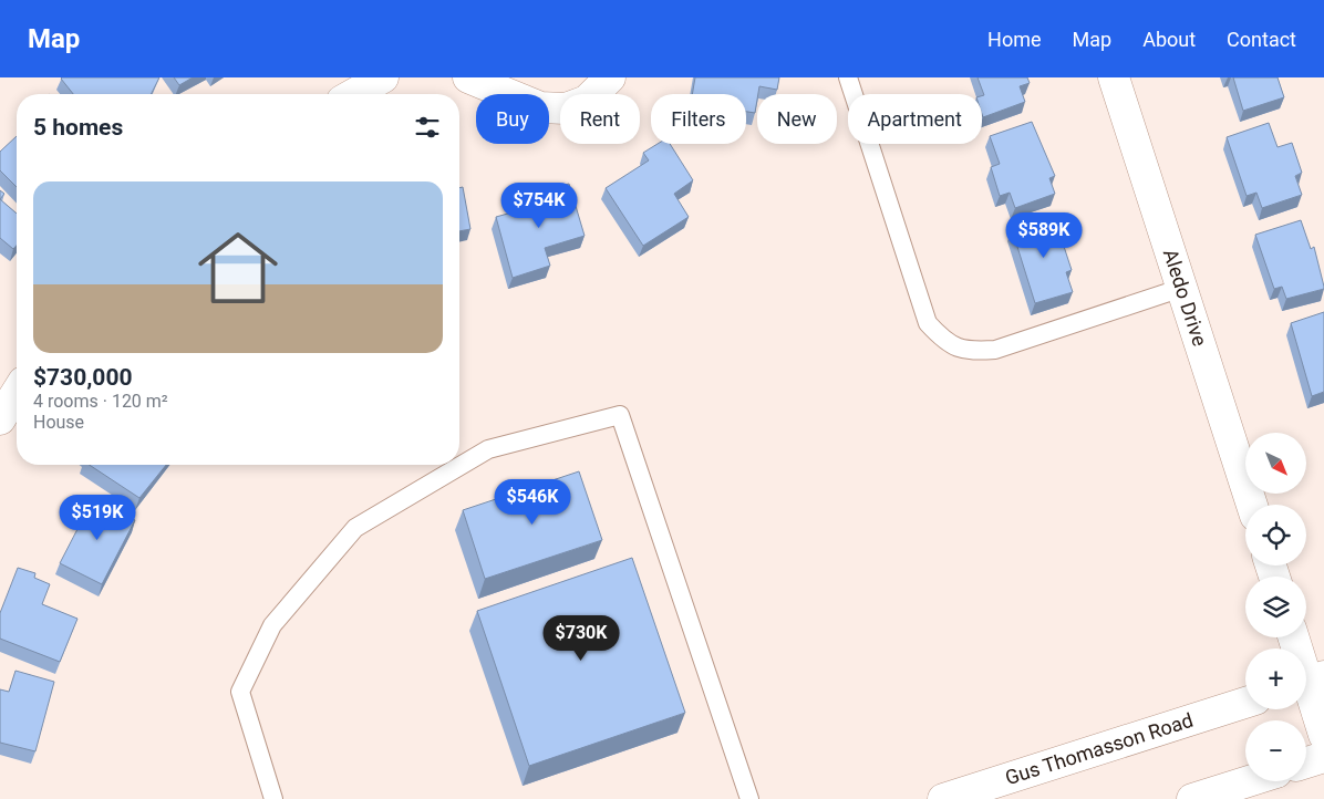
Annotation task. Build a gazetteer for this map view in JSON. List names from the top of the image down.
{
  "streets": {
    "street": ["Aledo Drive", "Gus Thomasson Road"]
  },
  "north": "bottom right",
  "page": {
    "header": "Map",
    "nav": [
      "Home",
      "Map",
      "About",
      "Contact"
    ],
    "chip": [
      "Buy",
      "Rent",
      "Filters",
      "New",
      "Apartment"
    ],
    "heading": "5 homes",
    "list": [
      {
        "name": "$730,000",
        "note": "4 rooms · 120 m² · House"
      }
    ],
    "price": [
      "$754K",
      "$589K",
      "$546K",
      "$519K",
      "$730K"
    ],
    "map_buttons": ["+", "−"]
  }
}
